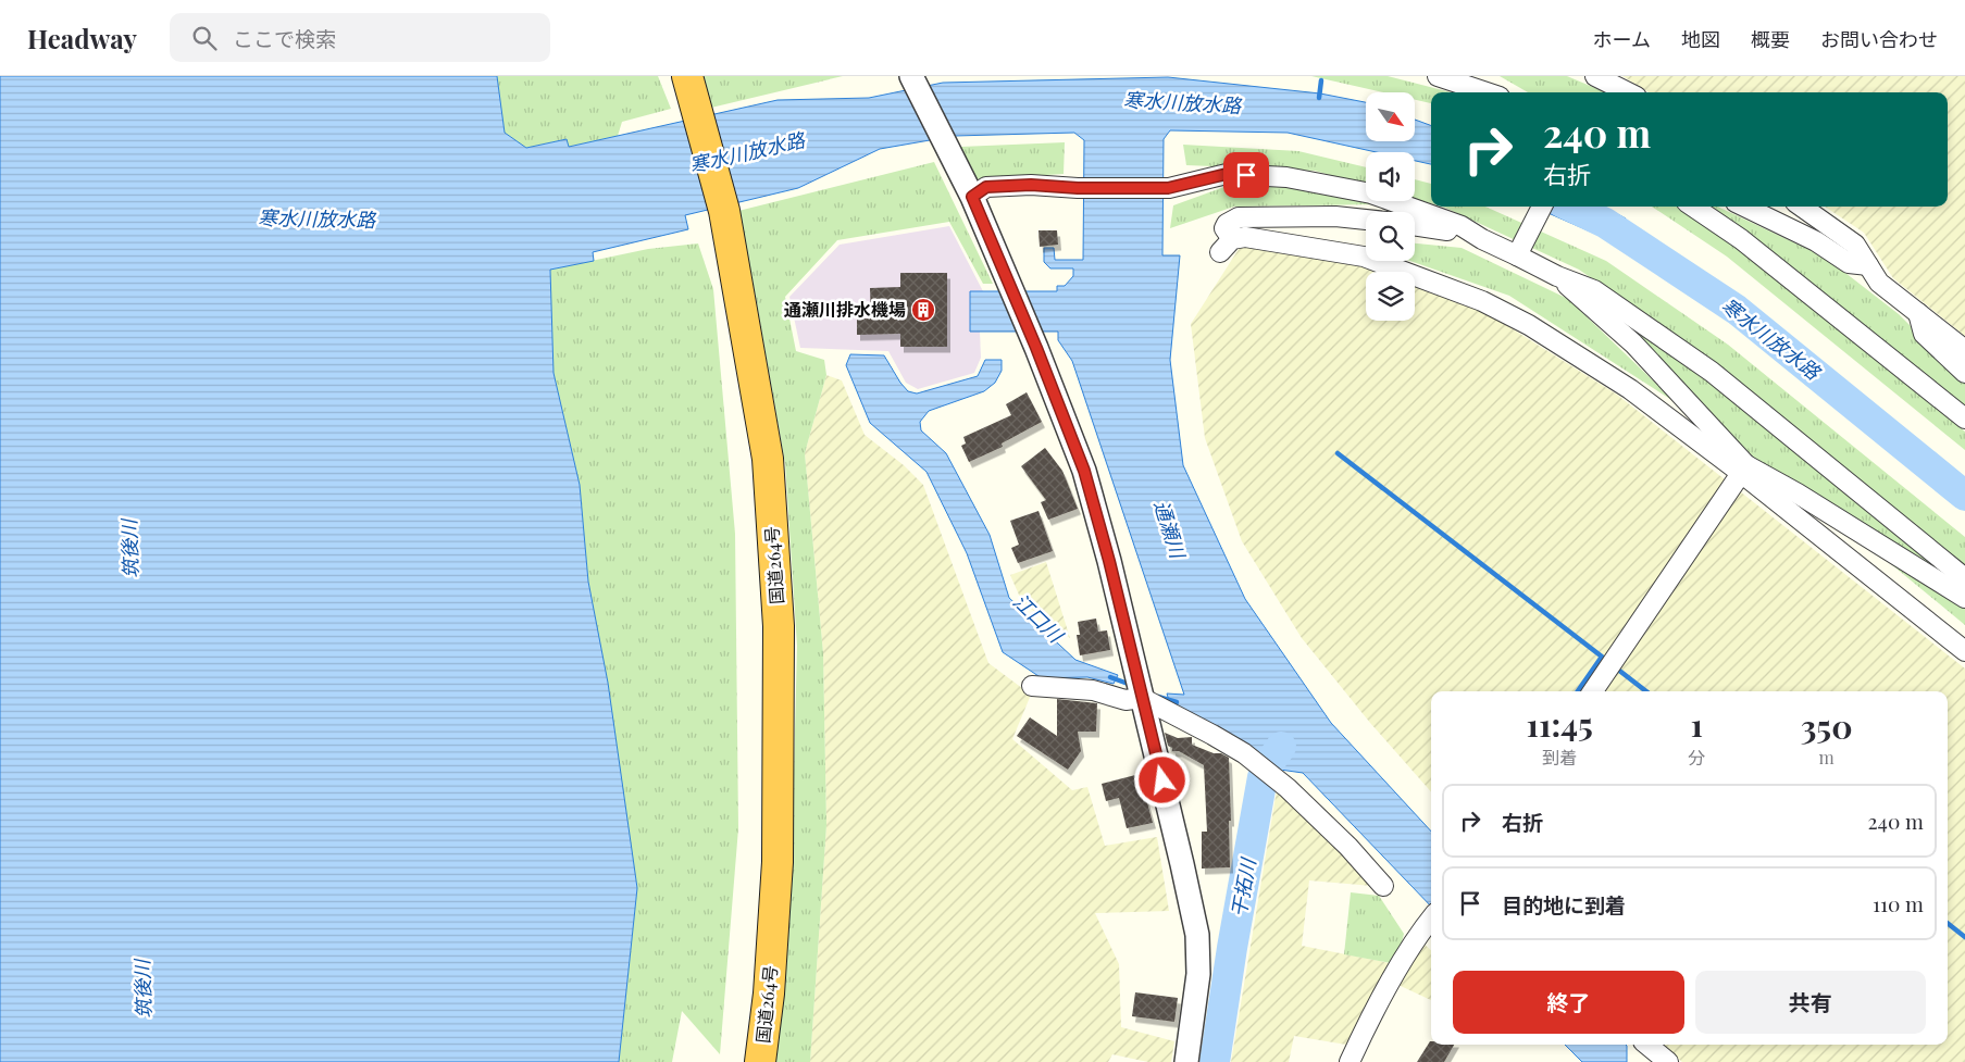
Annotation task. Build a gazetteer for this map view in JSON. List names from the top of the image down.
{
  "streets": {
    "highway": ["国道264号"]
  },
  "water": [
    "寒水川放水路",
    "通瀬川",
    "筑後川",
    "江口川",
    "干拓川"
  ],
  "places": {
    "building": ["通瀬川排水機場"]
  },
  "north": "bottom right",
  "page": {
    "header": "Headway",
    "search": "ここで検索",
    "nav": [
      "ホーム",
      "地図",
      "概要",
      "お問い合わせ"
    ],
    "turn": ["240 m", "右折"],
    "eta": [
      "11:45",
      "到着",
      "1",
      "分",
      "350",
      "m"
    ],
    "list": [
      {
        "name": "右折",
        "value": "240 m"
      },
      {
        "name": "目的地に到着",
        "value": "110 m"
      }
    ],
    "buttons": ["終了", "共有"]
  }
}
